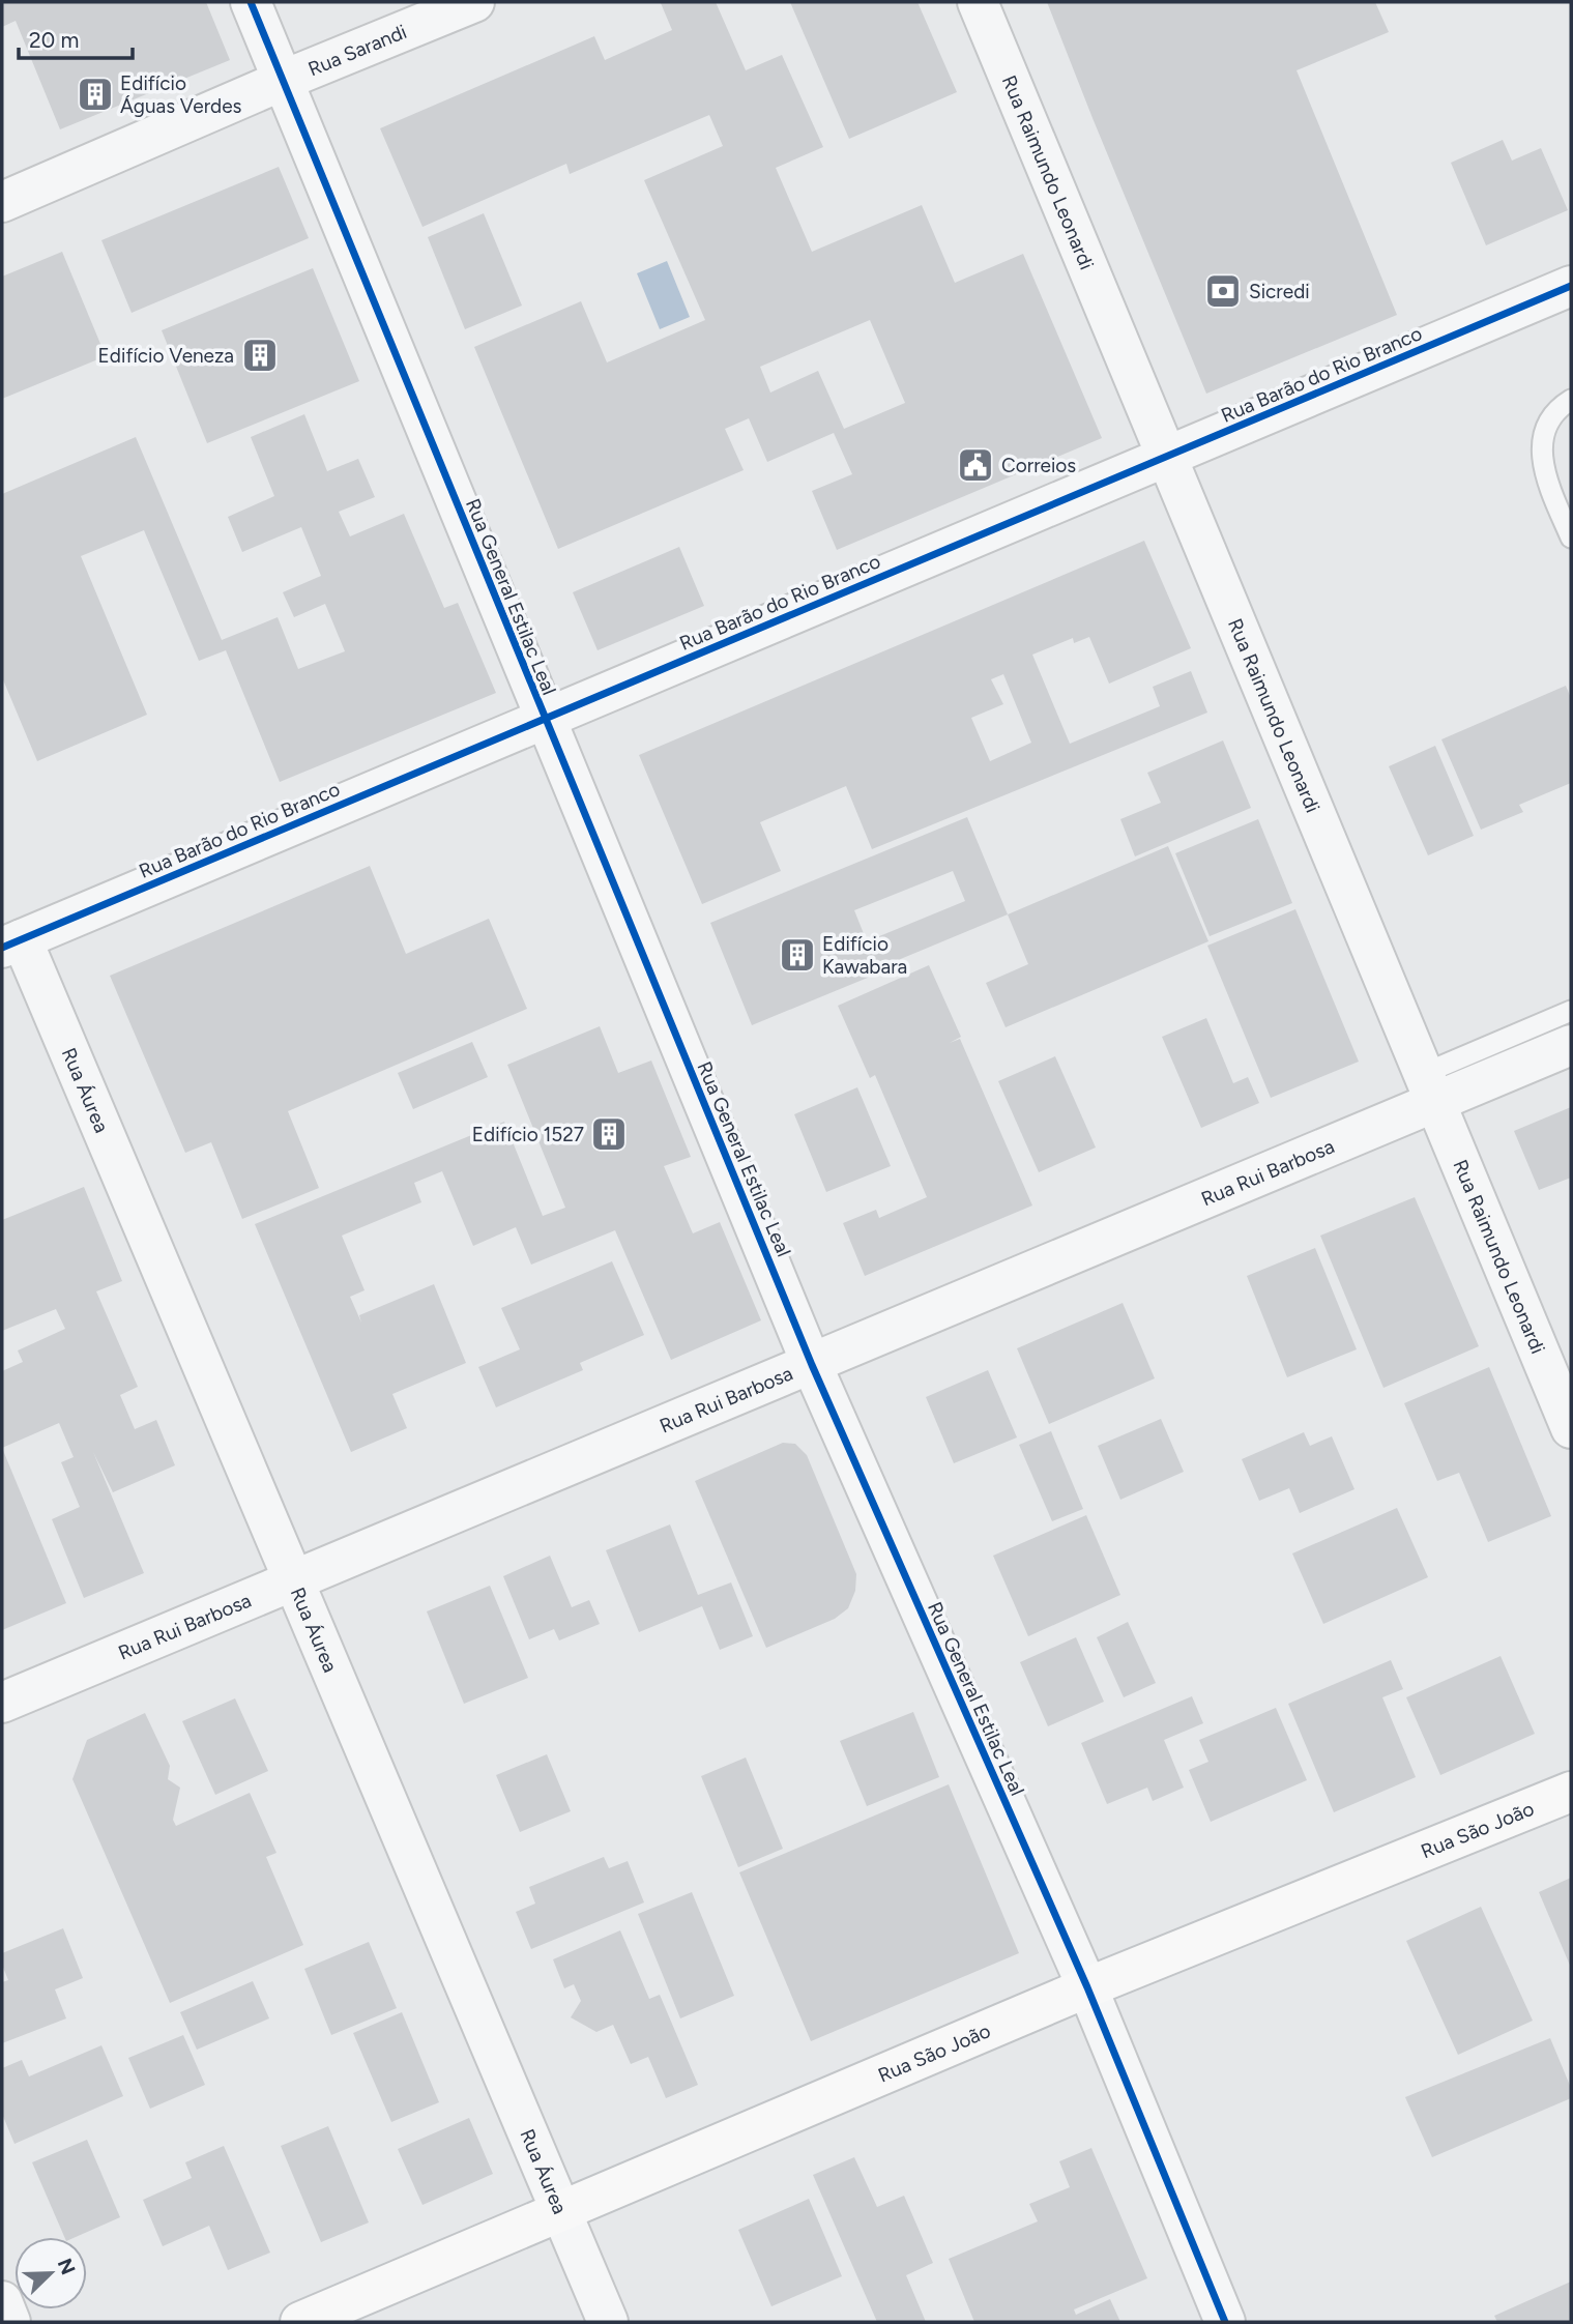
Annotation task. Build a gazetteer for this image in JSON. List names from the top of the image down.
{
  "streets": {
    "main road": ["Rua São João"],
    "street": [
      "Rua Sarandi",
      "Rua Raimundo Leonardi",
      "Rua Barão do Rio Branco",
      "Rua General Estilac Leal",
      "Rua Áurea",
      "Rua Rui Barbosa"
    ]
  },
  "crossings": [
    ["Rua Sarandi", "Rua General Estilac Leal"],
    ["Rua Raimundo Leonardi", "Rua Barão do Rio Branco"],
    ["Rua Raimundo Leonardi", "Rua Rui Barbosa"],
    ["Rua Barão do Rio Branco", "Rua General Estilac Leal"],
    ["Rua Barão do Rio Branco", "Rua Áurea"],
    ["Rua General Estilac Leal", "Rua Rui Barbosa"],
    ["Rua General Estilac Leal", "Rua São João"],
    ["Rua Áurea", "Rua Rui Barbosa"],
    ["Rua Áurea", "Rua São João"]
  ],
  "places": {
    "building": [
      "Edifício Águas Verdes",
      "Edifício Veneza",
      "Edifício Kawabara",
      "Edifício 1527"
    ],
    "bank": ["Sicredi"],
    "public building": ["Correios"]
  },
  "scale_bar": "20 m",
  "north": "top right"
}
